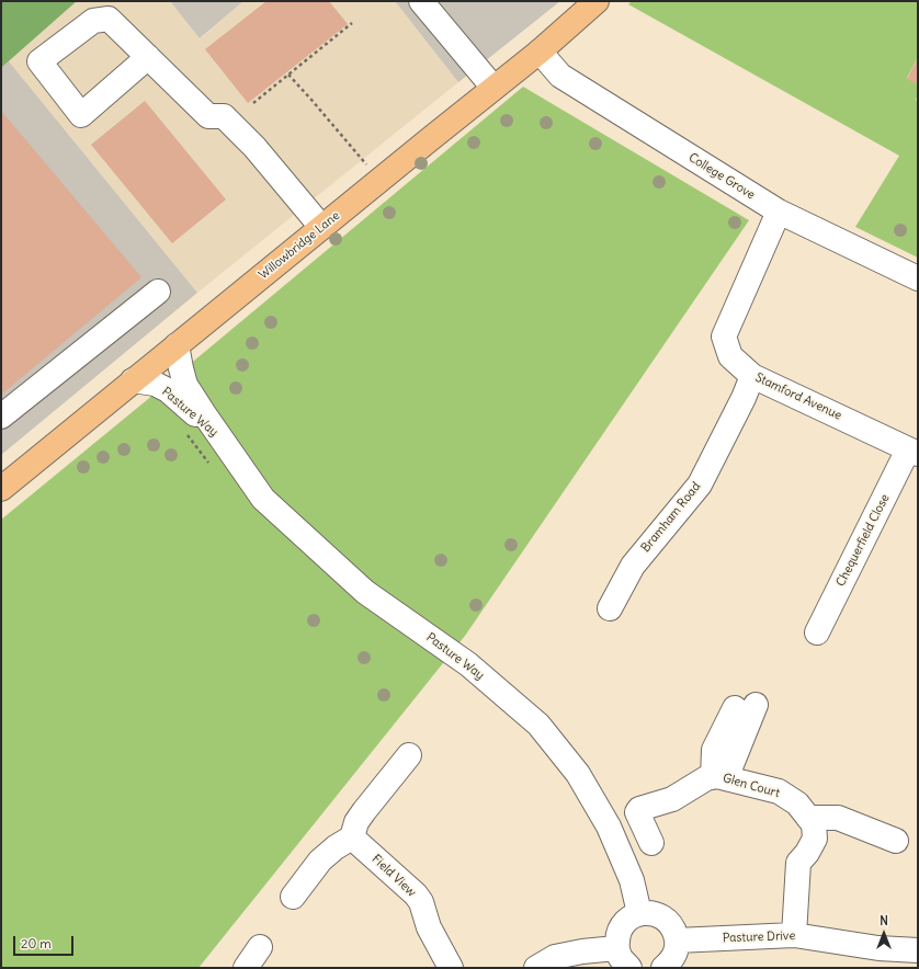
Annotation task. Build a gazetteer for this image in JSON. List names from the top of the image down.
{
  "streets": {
    "main road": ["Willowbridge Lane"],
    "street": [
      "College Grove",
      "Stamford Avenue",
      "Pasture Way",
      "Bramham Road",
      "Chequerfield Close",
      "Glen Court",
      "Field View",
      "Pasture Drive"
    ]
  },
  "crossings": [
    ["College Grove", "Willowbridge Lane"],
    ["College Grove", "Stamford Avenue"],
    ["Willowbridge Lane", "Pasture Way"],
    ["Stamford Avenue", "Bramham Road"],
    ["Stamford Avenue", "Chequerfield Close"],
    ["Glen Court", "Pasture Drive"]
  ],
  "scale_bar": "20 m",
  "north": "top"
}
